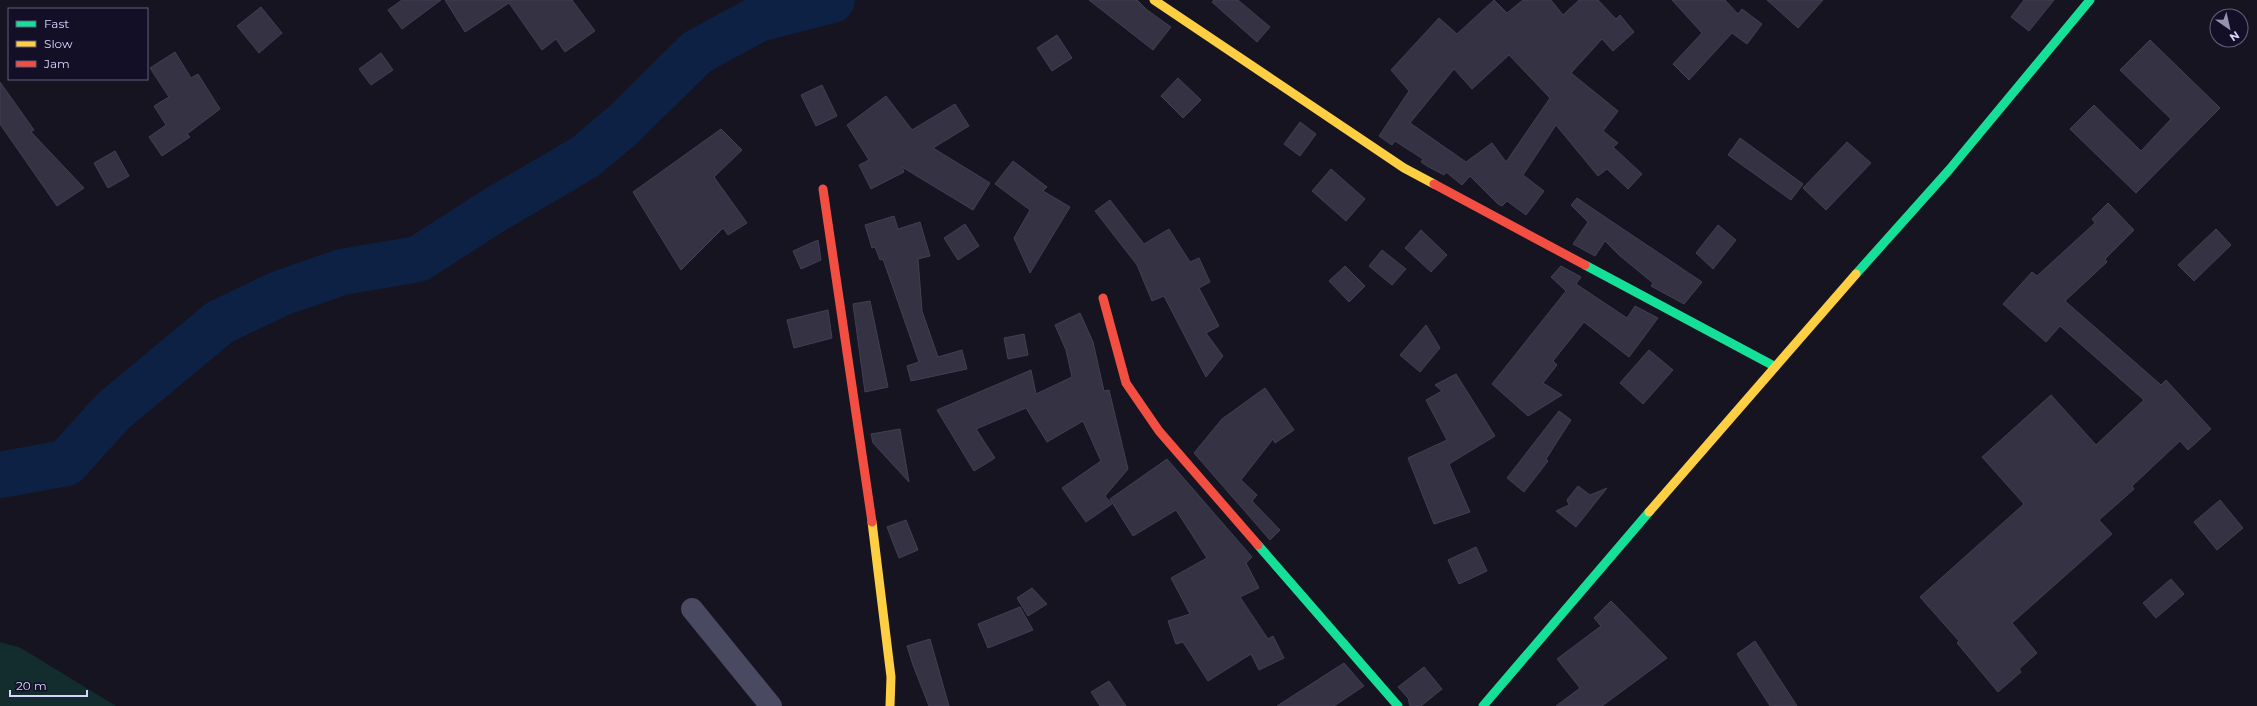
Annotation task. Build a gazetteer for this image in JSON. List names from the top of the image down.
{
  "legend": ["Fast", "Slow", "Jam"],
  "scale_bar": "20 m",
  "north": "bottom right"
}
